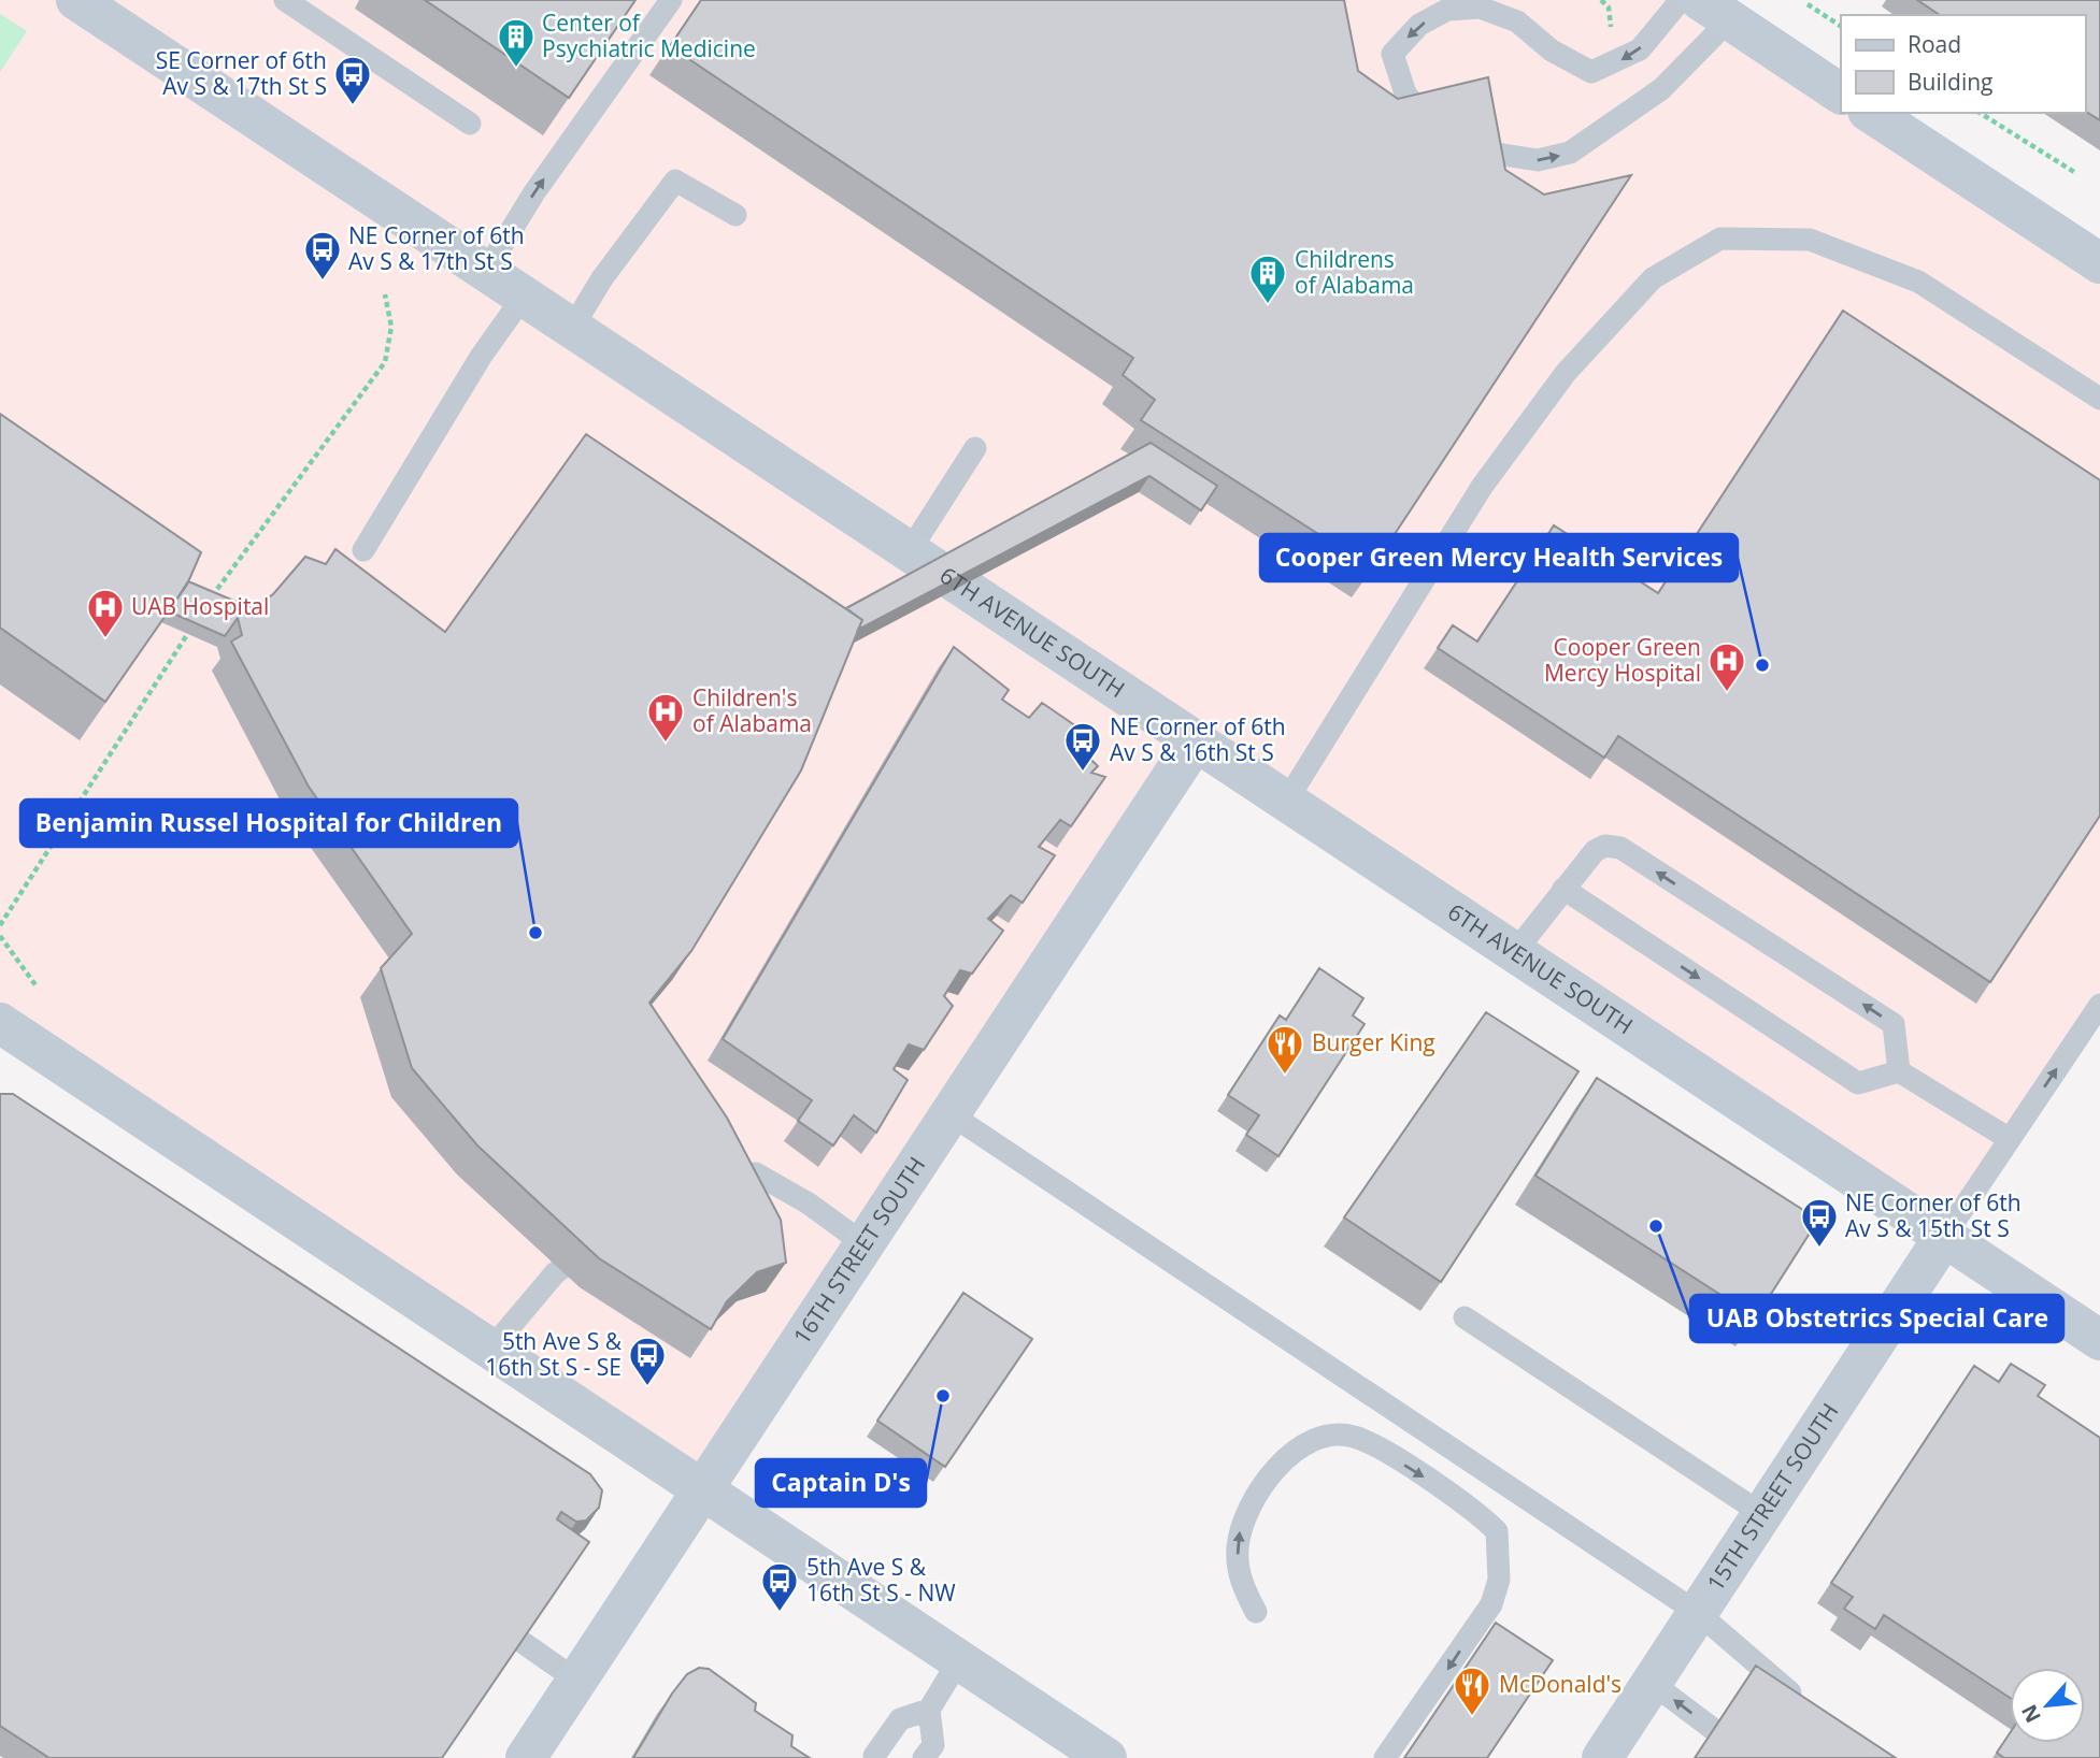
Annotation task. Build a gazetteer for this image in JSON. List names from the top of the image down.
{
  "streets": {
    "street": ["6TH AVENUE SOUTH", "16TH STREET SOUTH", "15TH STREET SOUTH"]
  },
  "crossings": [
    ["6TH AVENUE SOUTH", "16TH STREET SOUTH"],
    ["6TH AVENUE SOUTH", "15TH STREET SOUTH"]
  ],
  "places": {
    "building": ["Center of Psychiatric Medicine", "Childrens of Alabama"],
    "bus stop": [
      "SE Corner of 6th Av S & 17th St S",
      "NE Corner of 6th Av S & 17th St S",
      "NE Corner of 6th Av S & 16th St S",
      "NE Corner of 6th Av S & 15th St S",
      "5th Ave S & 16th St S - SE",
      "5th Ave S & 16th St S - NW"
    ],
    "hospital": ["UAB Hospital", "Cooper Green Mercy Hospital", "Children's of Alabama"],
    "other": [
      "Cooper Green Mercy Health Services",
      "Benjamin Russel Hospital for Children",
      "UAB Obstetrics Special Care",
      "Captain D's"
    ],
    "restaurant": ["Burger King", "McDonald's"]
  },
  "legend": ["Road", "Building"],
  "north": "bottom left"
}
